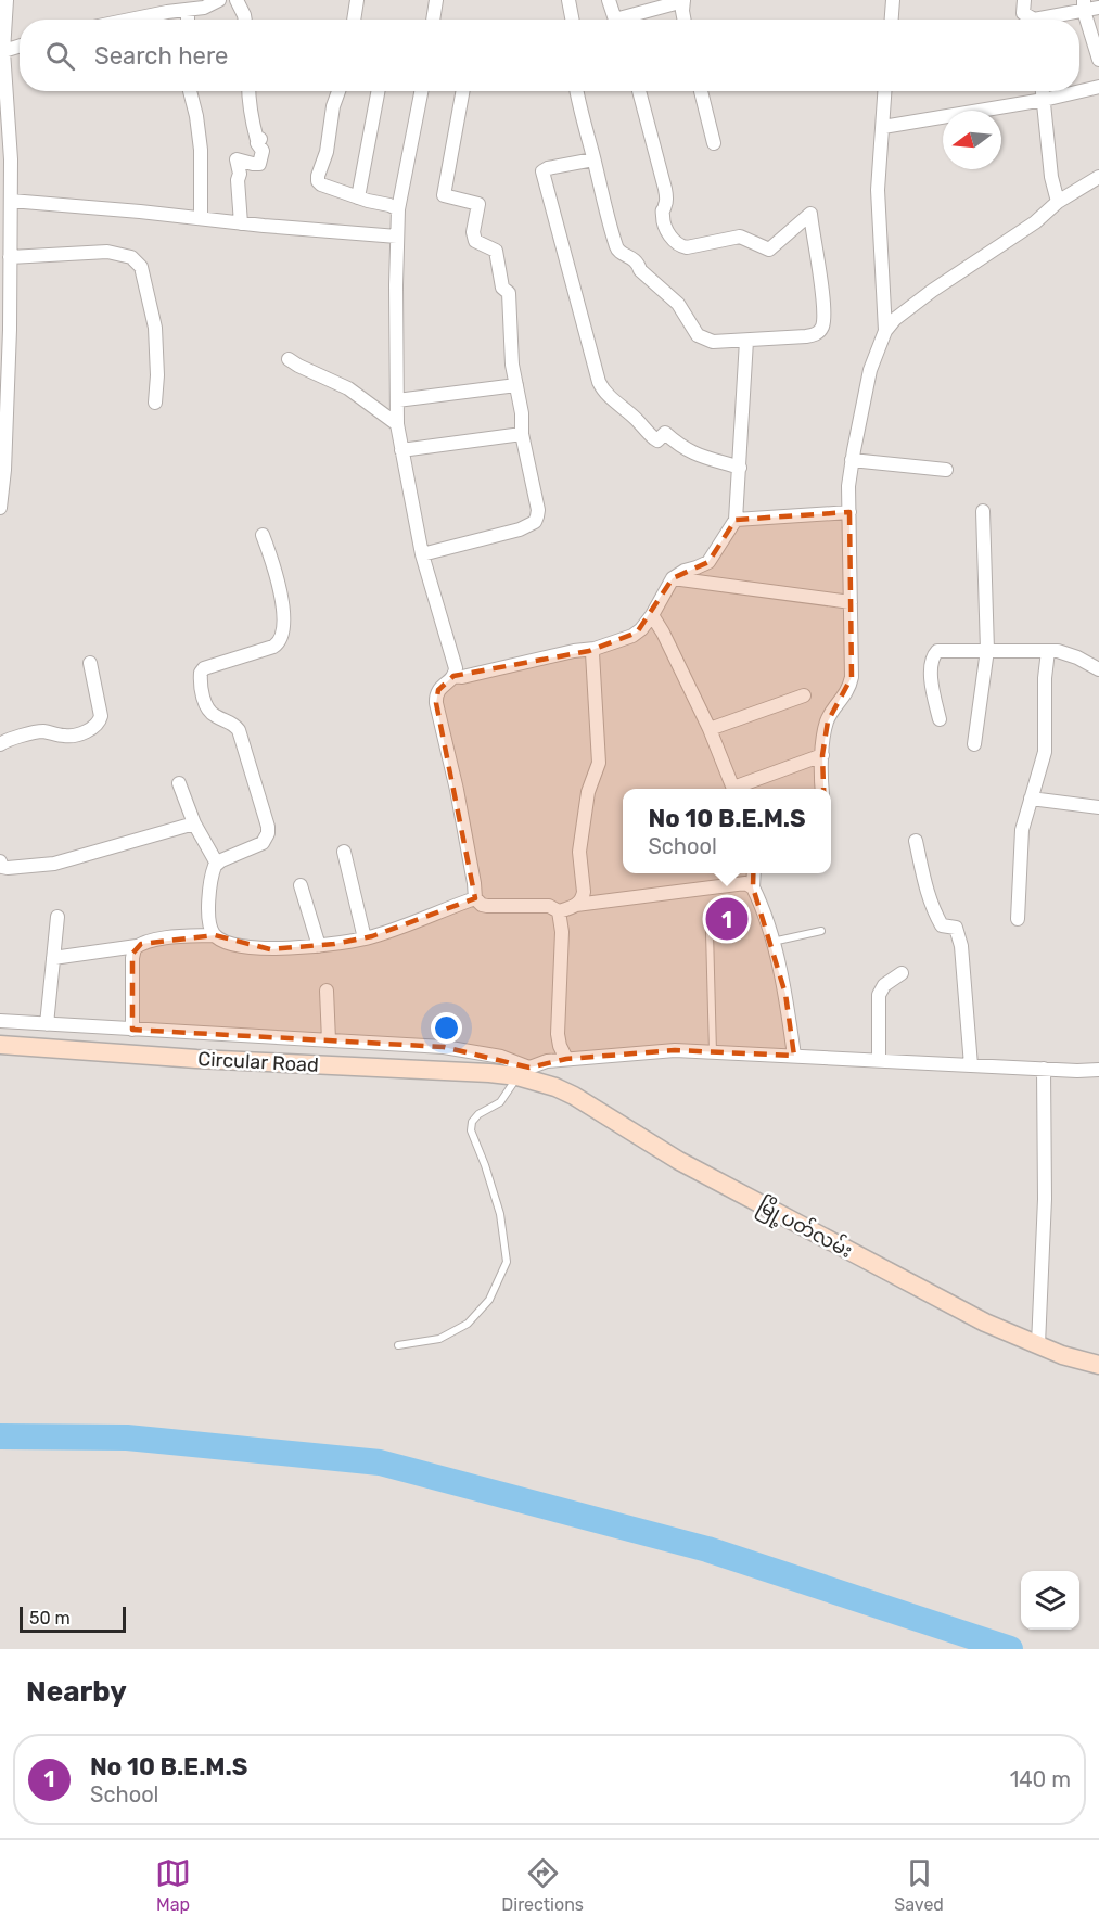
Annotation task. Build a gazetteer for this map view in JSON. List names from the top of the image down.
{
  "streets": {
    "main road": ["Circular Road", "မြို့ပတ်လမ်း"]
  },
  "crossings": [
    ["Circular Road", "မြို့ပတ်လမ်း"]
  ],
  "scale_bar": "50 m",
  "north": "left",
  "page": {
    "search": "Search here",
    "popup": ["No 10 B.E.M.S", "School"],
    "pins": "1",
    "scale": "50 m",
    "heading": "Nearby",
    "list": [
      {
        "mark": "1",
        "name": "No 10 B.E.M.S",
        "note": "School",
        "value": "140 m"
      }
    ],
    "nav": ["Map", "Directions", "Saved"]
  }
}
